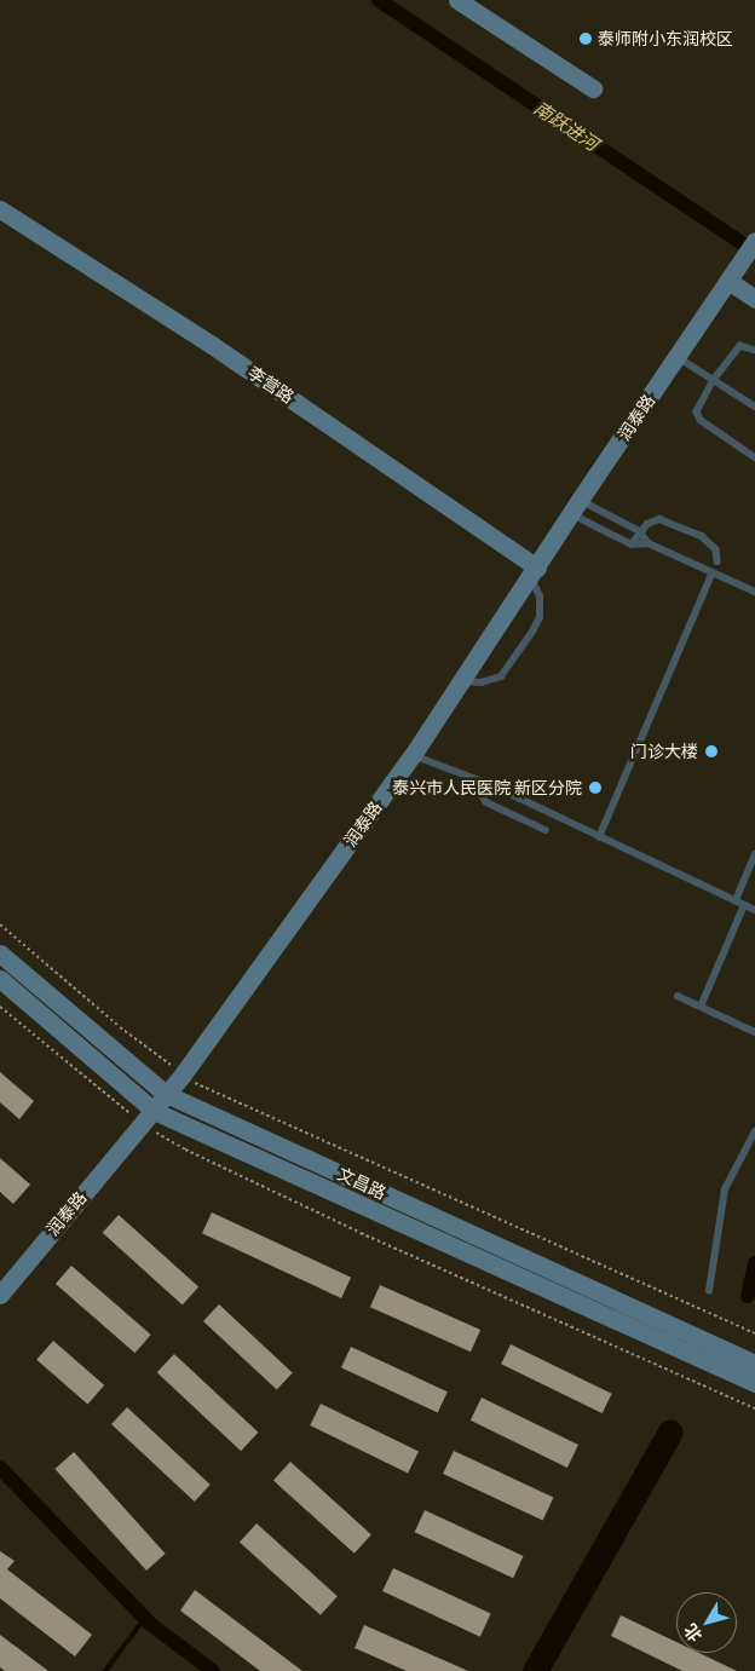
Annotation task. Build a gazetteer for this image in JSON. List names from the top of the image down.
{
  "streets": {
    "street": ["李营路", "润泰路", "文昌路"]
  },
  "crossings": [
    ["李营路", "润泰路"],
    ["润泰路", "文昌路"]
  ],
  "water": ["南跃进河"],
  "places": ["泰师附小东润校区", "门诊大楼", "泰兴市人民医院 新区分院"],
  "north": "bottom left"
}
